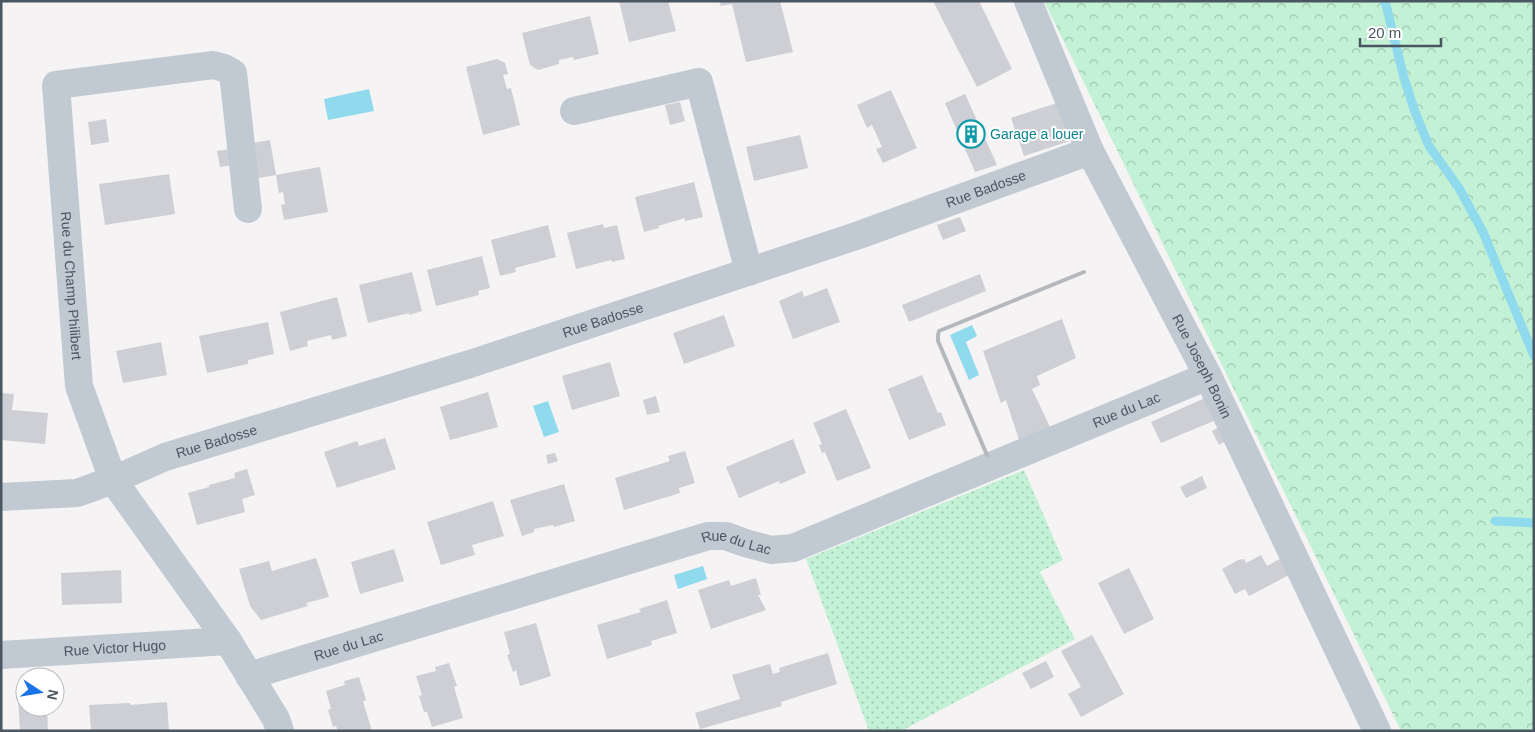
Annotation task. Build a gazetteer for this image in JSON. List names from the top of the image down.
{
  "streets": {
    "street": [
      "Rue Badosse",
      "Rue du Champ Philibert",
      "Rue Joseph Bonin",
      "Rue du Lac",
      "Rue Victor Hugo"
    ]
  },
  "crossings": [
    ["Rue Badosse", "Rue du Champ Philibert"],
    ["Rue Badosse", "Rue Joseph Bonin"],
    ["Rue Joseph Bonin", "Rue du Lac"]
  ],
  "places": {
    "building": ["Garage a louer"]
  },
  "scale_bar": "20 m",
  "north": "right"
}
